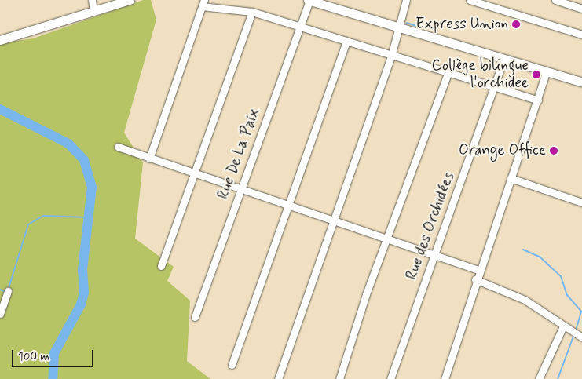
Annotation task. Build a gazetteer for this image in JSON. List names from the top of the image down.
{
  "streets": {
    "street": ["Rue De La Paix", "Rue des Orchidées"]
  },
  "places": ["Express Union", "Collège bilingue l'orchidee", "Orange Office"],
  "scale_bar": "100 m"
}
